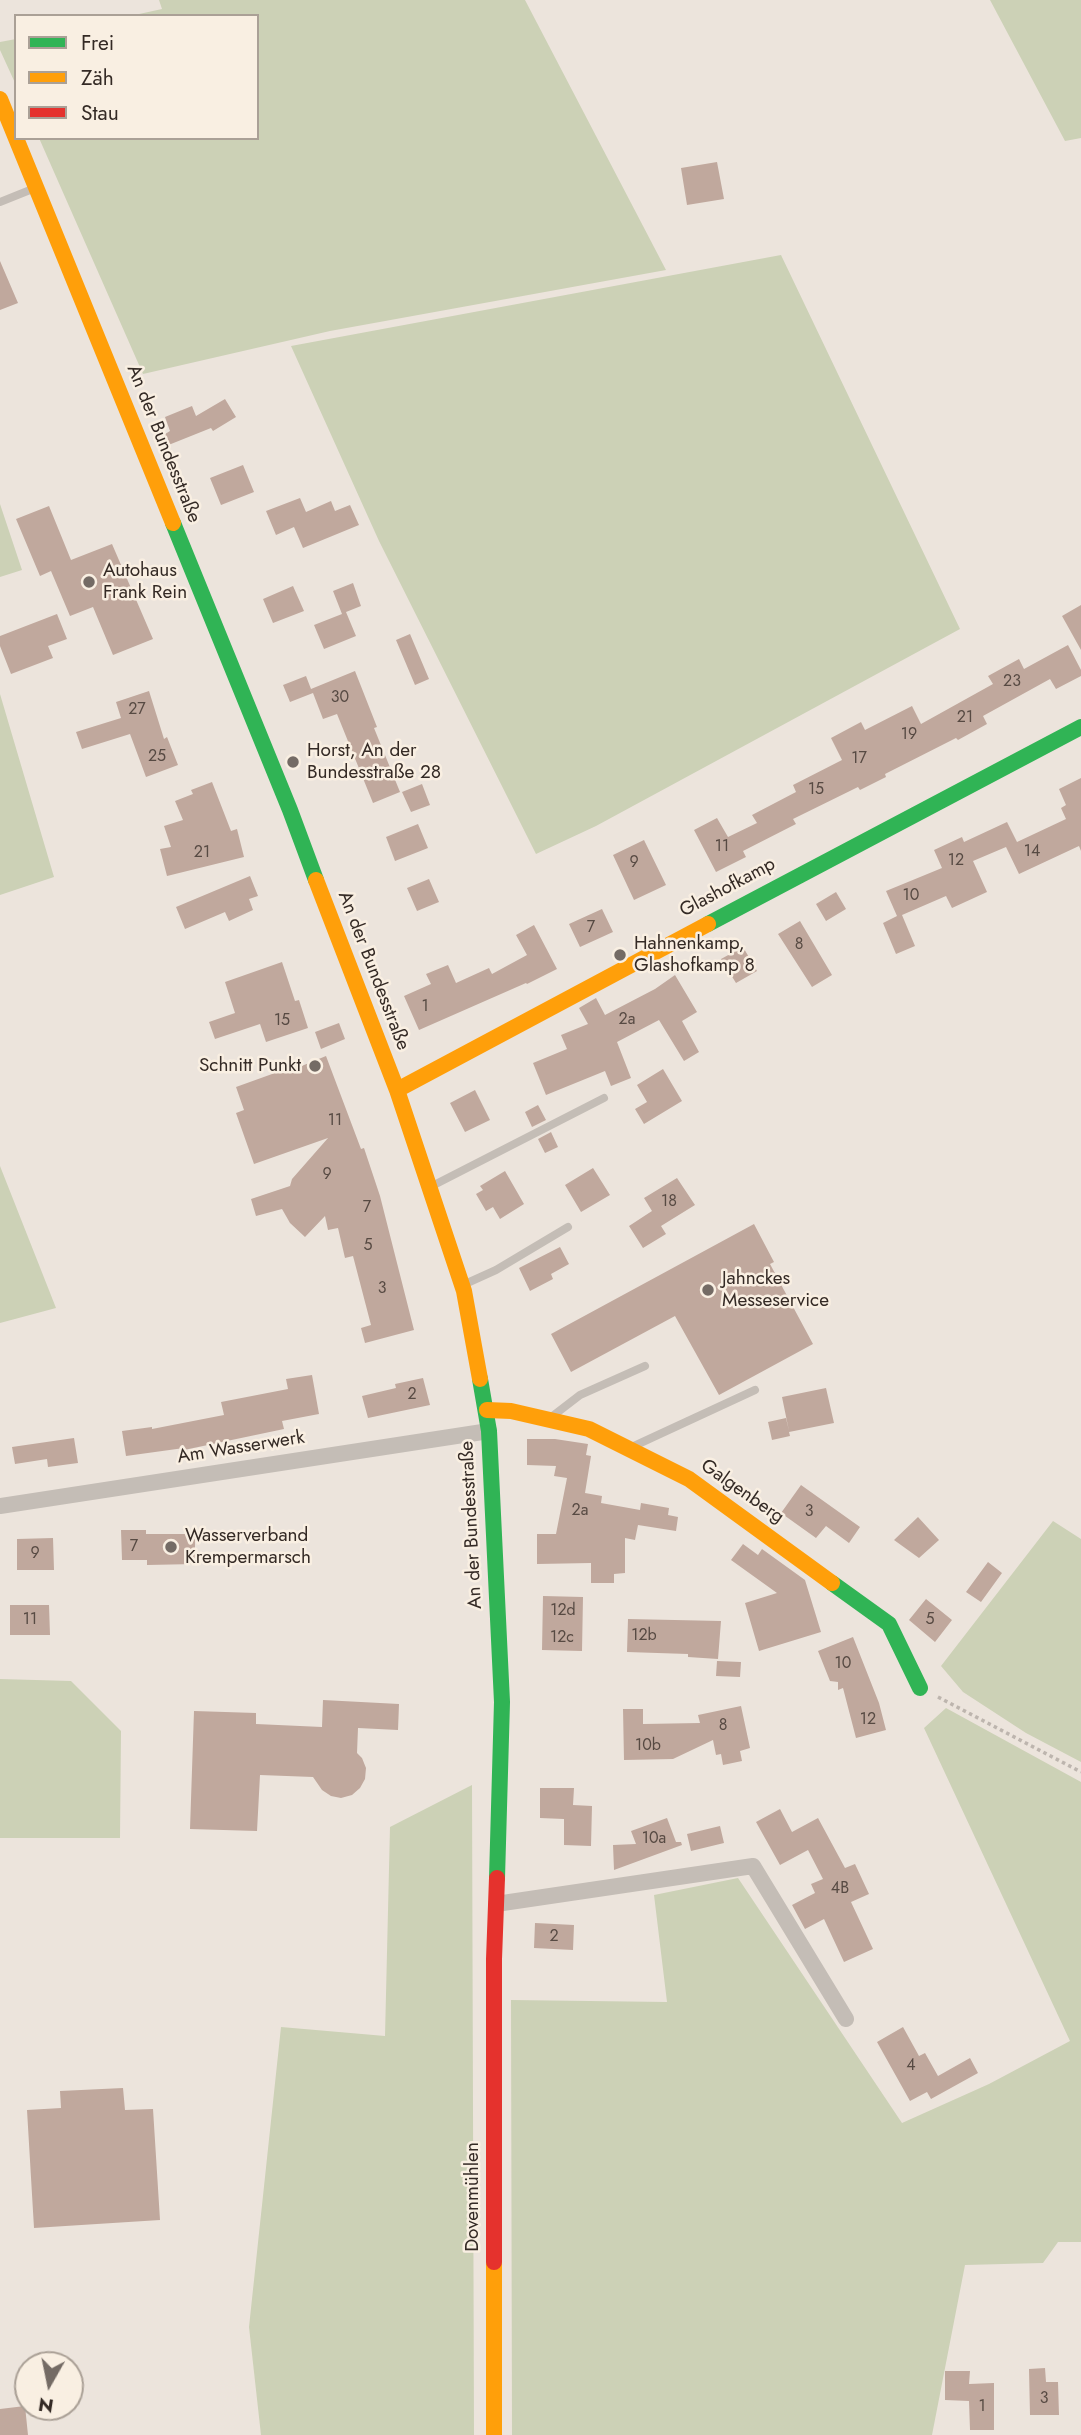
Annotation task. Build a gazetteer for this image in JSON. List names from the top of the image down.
{
  "streets": {
    "main road": [
      "An der Bundesstraße",
      "Glashofkamp",
      "Galgenberg",
      "Dovenmühlen"
    ],
    "street": ["Am Wasserwerk"]
  },
  "crossings": [
    ["An der Bundesstraße", "Glashofkamp"],
    ["An der Bundesstraße", "Am Wasserwerk"],
    ["An der Bundesstraße", "Galgenberg"],
    ["An der Bundesstraße", "Dovenmühlen"]
  ],
  "places": [
    "Autohaus Frank Rein",
    "Horst, An der Bundesstraße 28",
    "Hahnenkamp, Glashofkamp 8",
    "Schnitt Punkt",
    "Jahnckes Messeservice",
    "Wasserverband Krempermarsch"
  ],
  "house_numbers": [
    "23",
    "30",
    "27",
    "21",
    "19",
    "25",
    "17",
    "15",
    "11",
    "14",
    "21",
    "12",
    "9",
    "10",
    "7",
    "8",
    "1",
    "2a",
    "15",
    "11",
    "9",
    "18",
    "7",
    "5",
    "3",
    "2",
    "2a",
    "3",
    "7",
    "9",
    "12d",
    "11",
    "5",
    "12b",
    "12c",
    "10",
    "12",
    "8",
    "10b",
    "10a",
    "4B",
    "2",
    "4",
    "3",
    "1"
  ],
  "legend": ["Frei", "Zäh", "Stau"],
  "north": "bottom"
}
